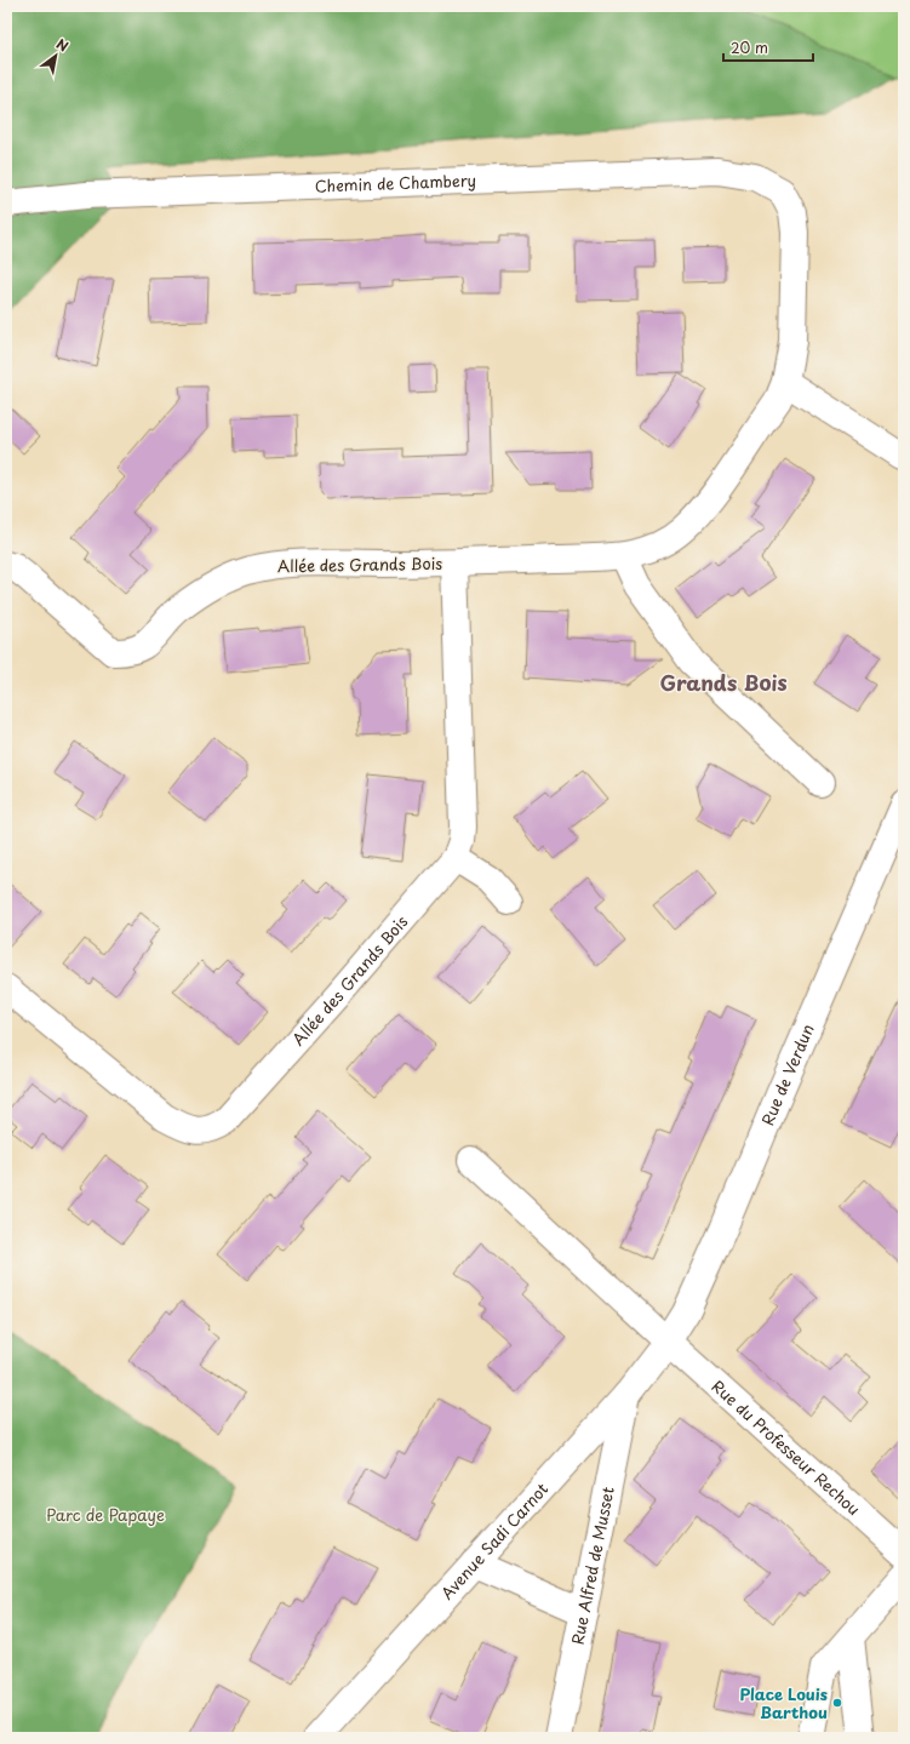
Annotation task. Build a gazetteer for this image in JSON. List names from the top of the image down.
{
  "streets": {
    "street": [
      "Chemin de Chambery",
      "Allée des Grands Bois",
      "Rue de Verdun",
      "Rue du Professeur Rechou",
      "Avenue Sadi Carnot",
      "Rue Alfred de Musset"
    ]
  },
  "crossings": [
    ["Chemin de Chambery", "Allée des Grands Bois"],
    ["Rue de Verdun", "Rue du Professeur Rechou"],
    ["Rue de Verdun", "Avenue Sadi Carnot"],
    ["Rue du Professeur Rechou", "Avenue Sadi Carnot"],
    ["Avenue Sadi Carnot", "Rue Alfred de Musset"]
  ],
  "districts": ["Grands Bois"],
  "parks": ["Parc de Papaye"],
  "places": ["Place Louis Barthou"],
  "scale_bar": "20 m",
  "north": "top right"
}
